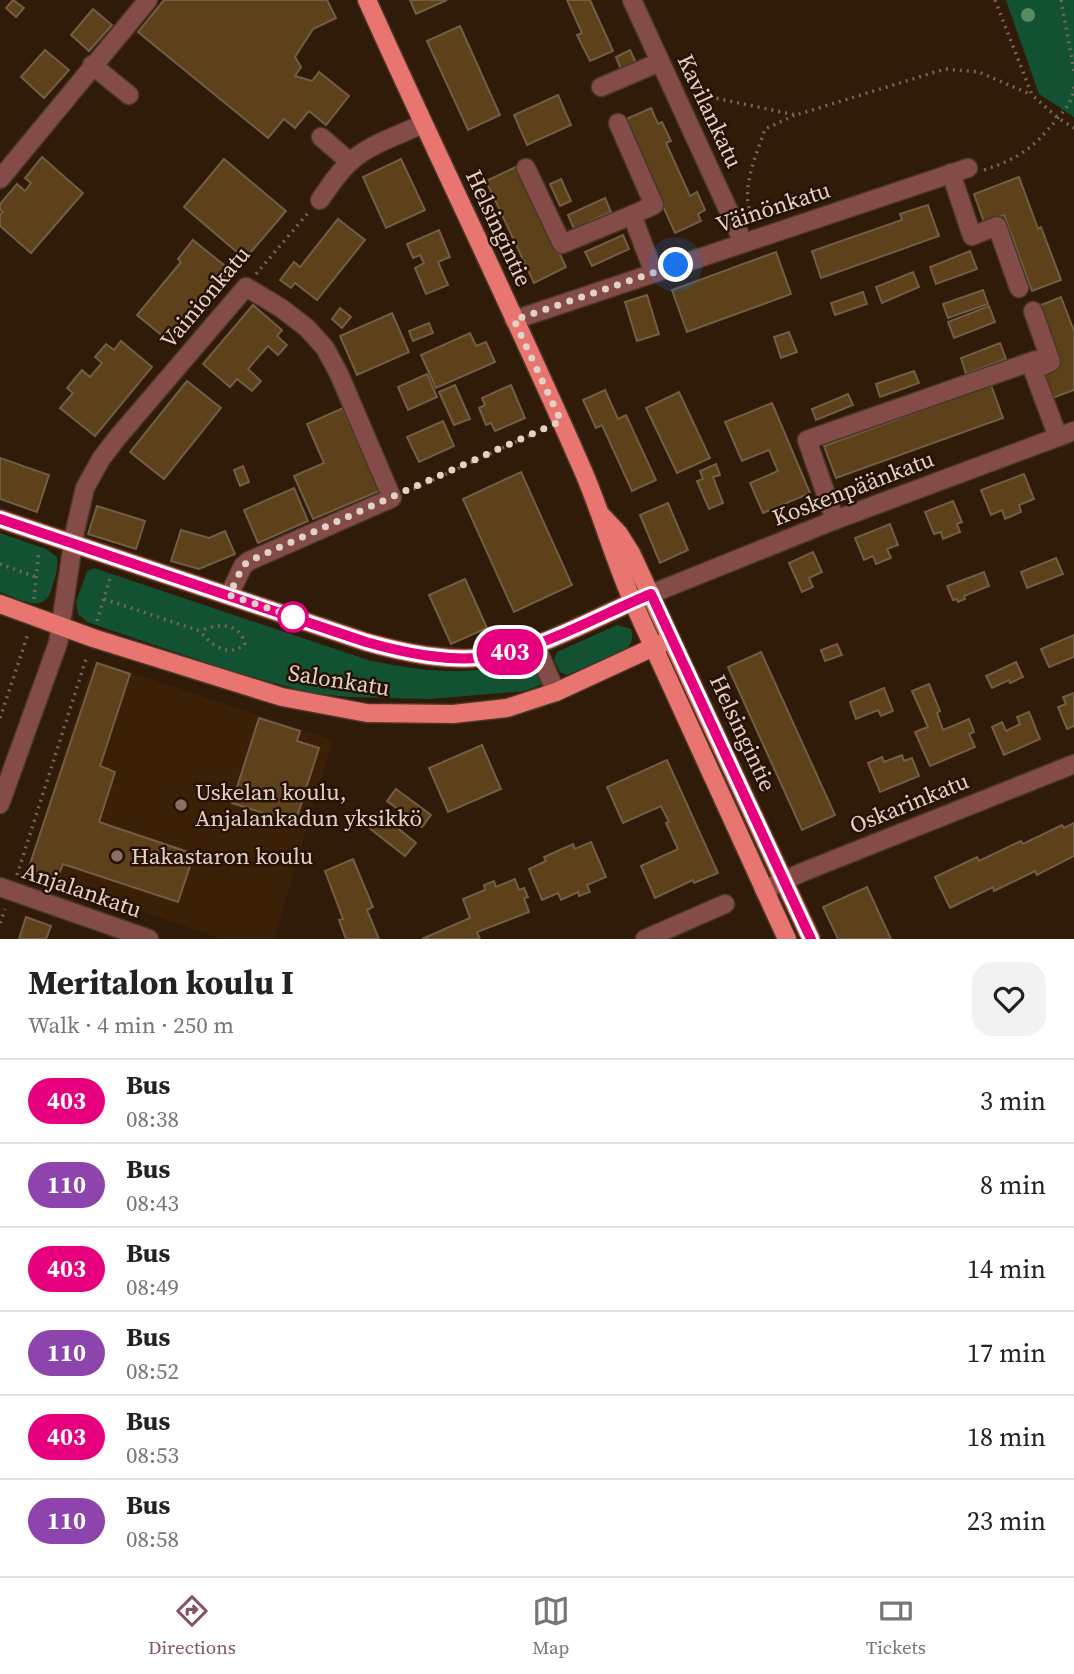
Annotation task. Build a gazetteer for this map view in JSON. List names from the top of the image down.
{
  "streets": {
    "main road": ["Helsingintie", "Salonkatu"],
    "street": [
      "Kavilankatu",
      "Väinönkatu",
      "Vainionkatu",
      "Koskenpäänkatu",
      "Oskarinkatu",
      "Anjalankatu"
    ]
  },
  "crossings": [
    ["Kavilankatu", "Väinönkatu"],
    ["Väinönkatu", "Helsingintie"],
    ["Helsingintie", "Koskenpäänkatu"],
    ["Helsingintie", "Salonkatu"],
    ["Helsingintie", "Oskarinkatu"],
    ["Vainionkatu", "Salonkatu"],
    ["Koskenpäänkatu", "Salonkatu"]
  ],
  "places": ["Uskelan koulu, Anjalankadun yksikkö", "Hakastaron koulu"],
  "lines": ["bus line 403"],
  "page": {
    "on_map": "403",
    "heading": ["Meritalon koulu I", "Walk · 4 min · 250 m"],
    "list": [
      {
        "mark": "403",
        "name": "Bus",
        "note": "08:38",
        "value": "3 min"
      },
      {
        "mark": "110",
        "name": "Bus",
        "note": "08:43",
        "value": "8 min"
      },
      {
        "mark": "403",
        "name": "Bus",
        "note": "08:49",
        "value": "14 min"
      },
      {
        "mark": "110",
        "name": "Bus",
        "note": "08:52",
        "value": "17 min"
      },
      {
        "mark": "403",
        "name": "Bus",
        "note": "08:53",
        "value": "18 min"
      },
      {
        "mark": "110",
        "name": "Bus",
        "note": "08:58",
        "value": "23 min"
      }
    ],
    "tabs": ["Directions", "Map", "Tickets"]
  }
}
